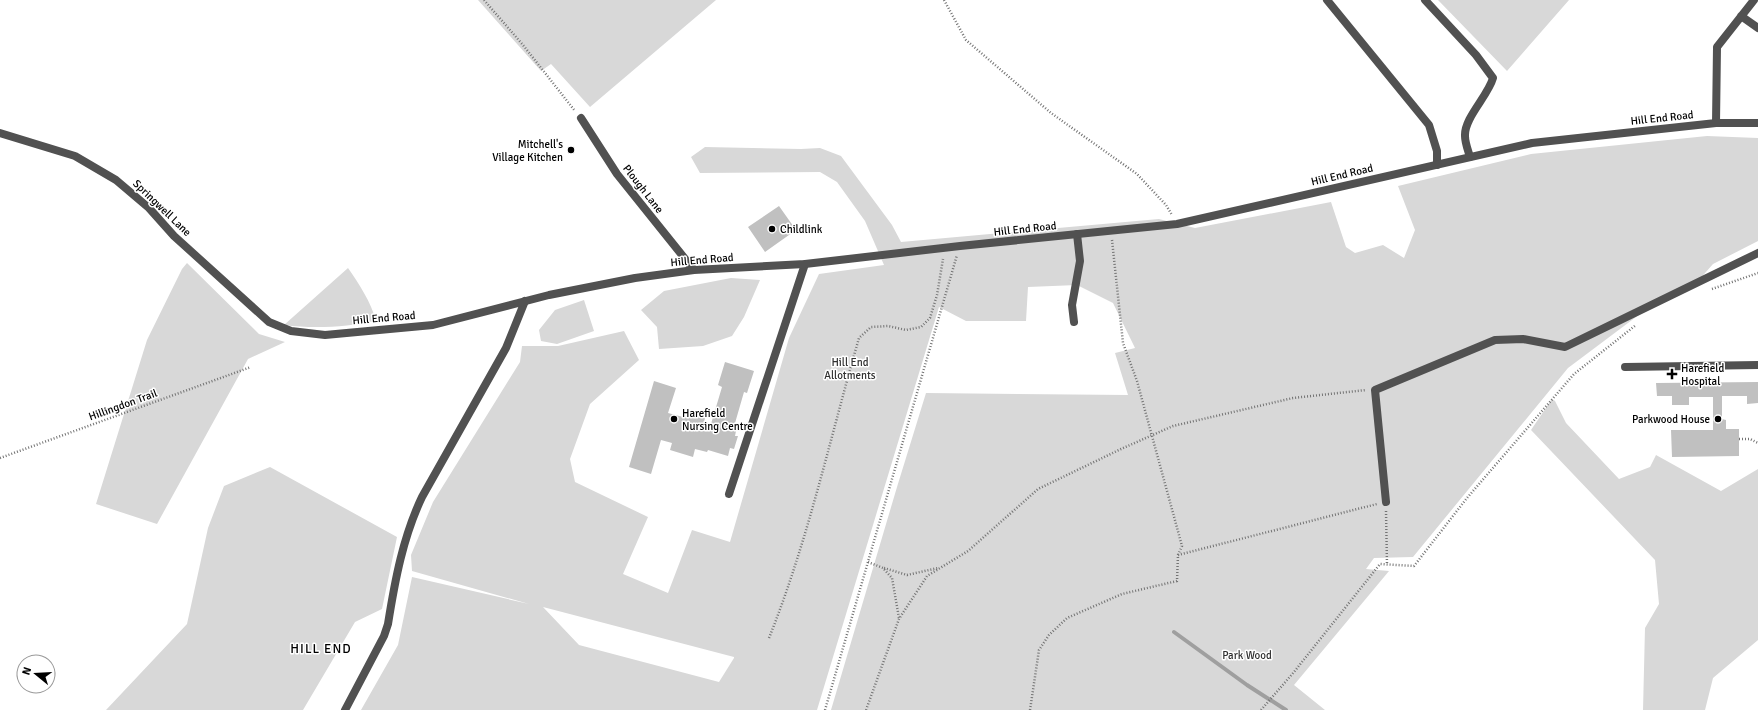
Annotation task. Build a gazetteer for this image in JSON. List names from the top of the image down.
{
  "streets": {
    "street": ["Hill End Road", "Plough Lane", "Springwell Lane"],
    "path": ["Hillingdon Trail"]
  },
  "crossings": [
    ["Hill End Road", "Plough Lane"],
    ["Hill End Road", "Springwell Lane"]
  ],
  "districts": ["HILL END"],
  "parks": ["Hill End Allotments", "Park Wood"],
  "places": {
    "other": [
      "Mitchell's Village Kitchen",
      "Childlink",
      "Harefield Nursing Centre",
      "Parkwood House"
    ],
    "health": ["Harefield Hospital"]
  },
  "north": "left"
}
